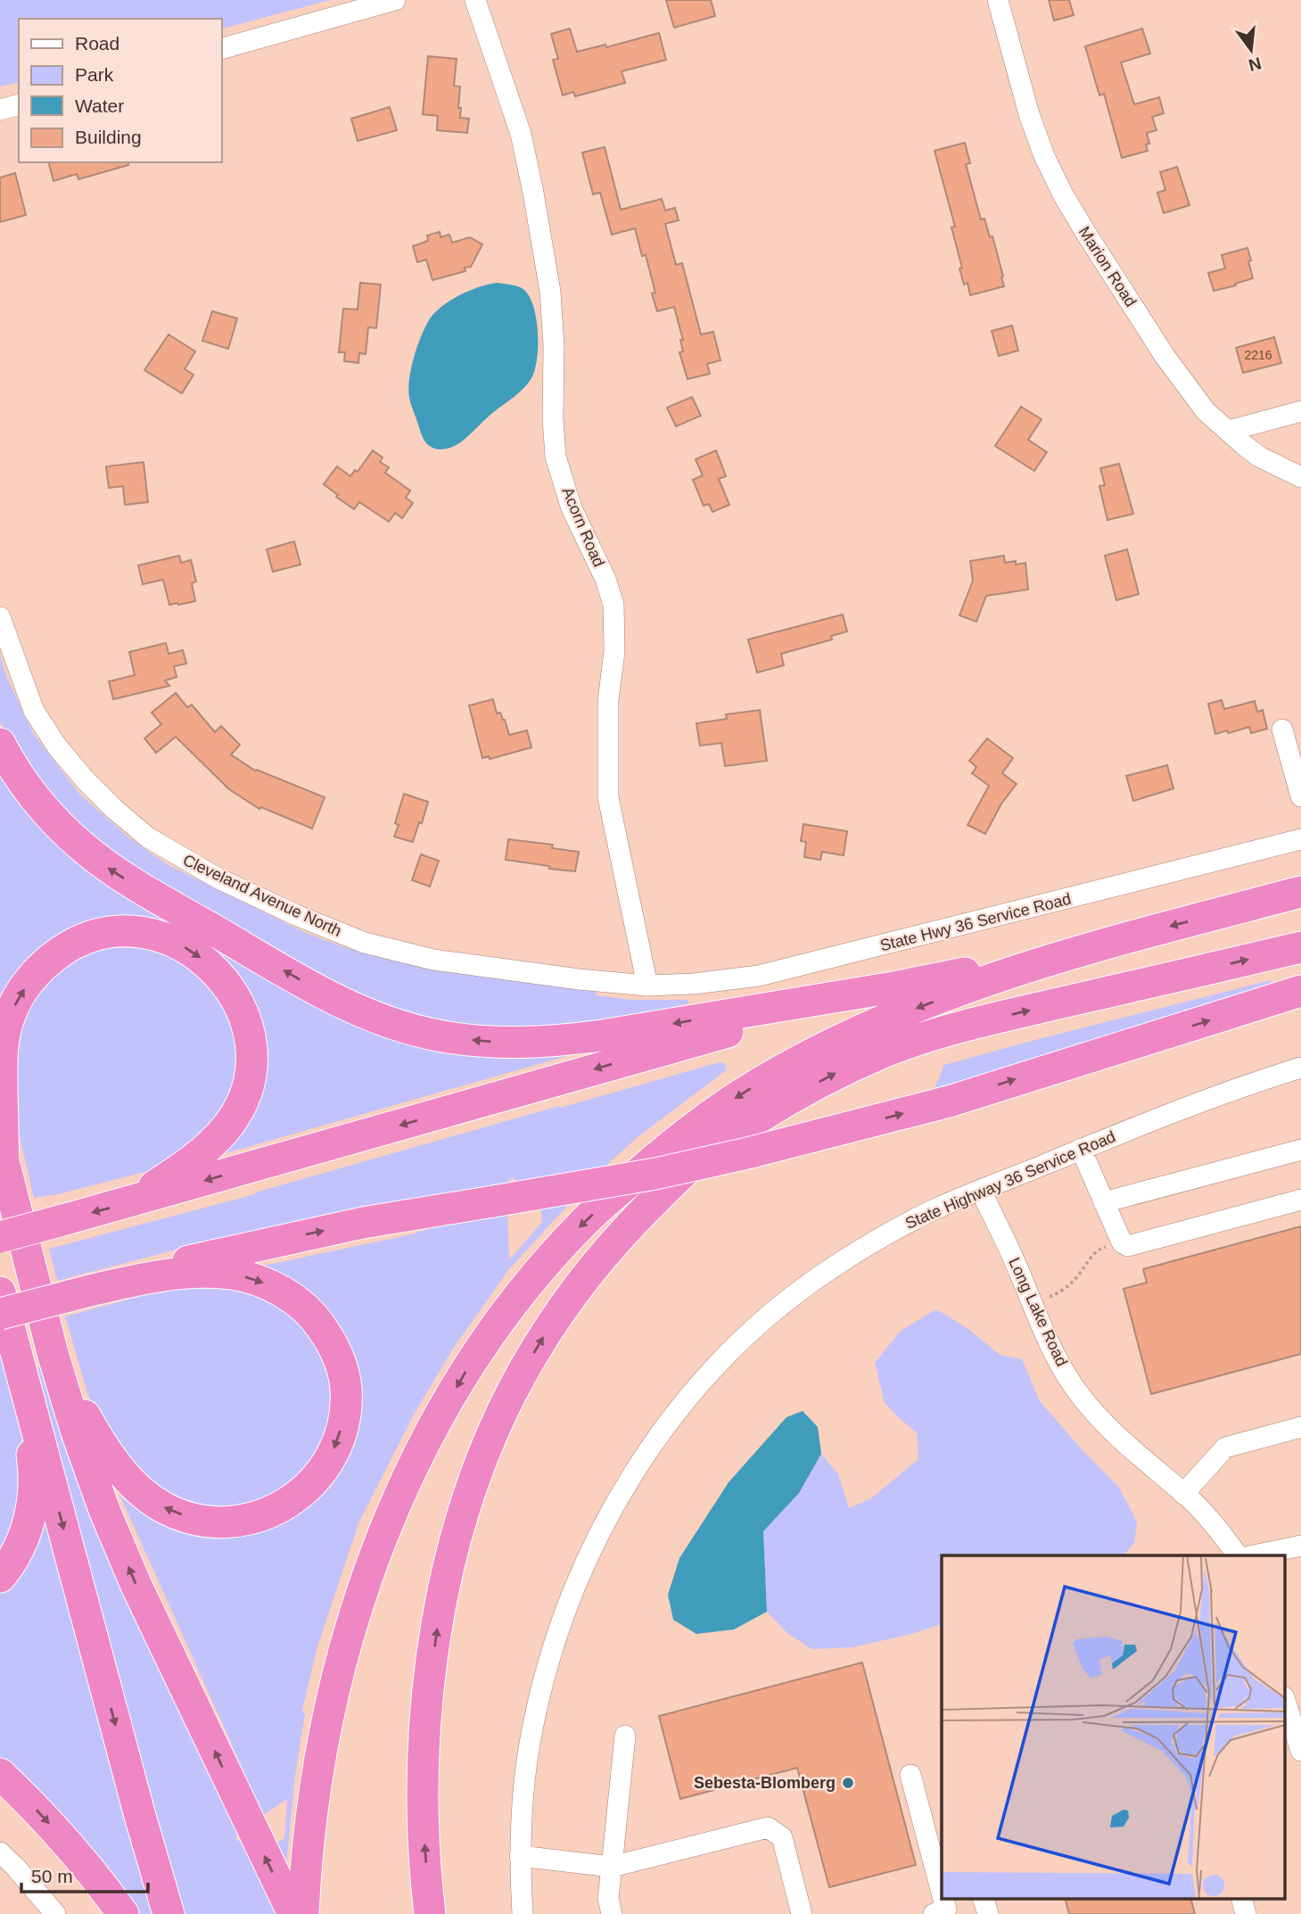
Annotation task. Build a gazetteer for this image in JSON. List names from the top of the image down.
{
  "streets": {
    "street": [
      "Marion Road",
      "Acorn Road",
      "Cleveland Avenue North",
      "State Hwy 36 Service Road",
      "State Highway 36 Service Road",
      "Long Lake Road"
    ]
  },
  "crossings": [
    ["Acorn Road", "Cleveland Avenue North"],
    ["Acorn Road", "State Hwy 36 Service Road"],
    ["Cleveland Avenue North", "State Hwy 36 Service Road"],
    ["State Highway 36 Service Road", "Long Lake Road"]
  ],
  "places": ["Sebesta-Blomberg"],
  "house_numbers": ["2216"],
  "legend": [
    "Road",
    "Park",
    "Water",
    "Building"
  ],
  "scale_bar": "50 m",
  "north": "bottom"
}
